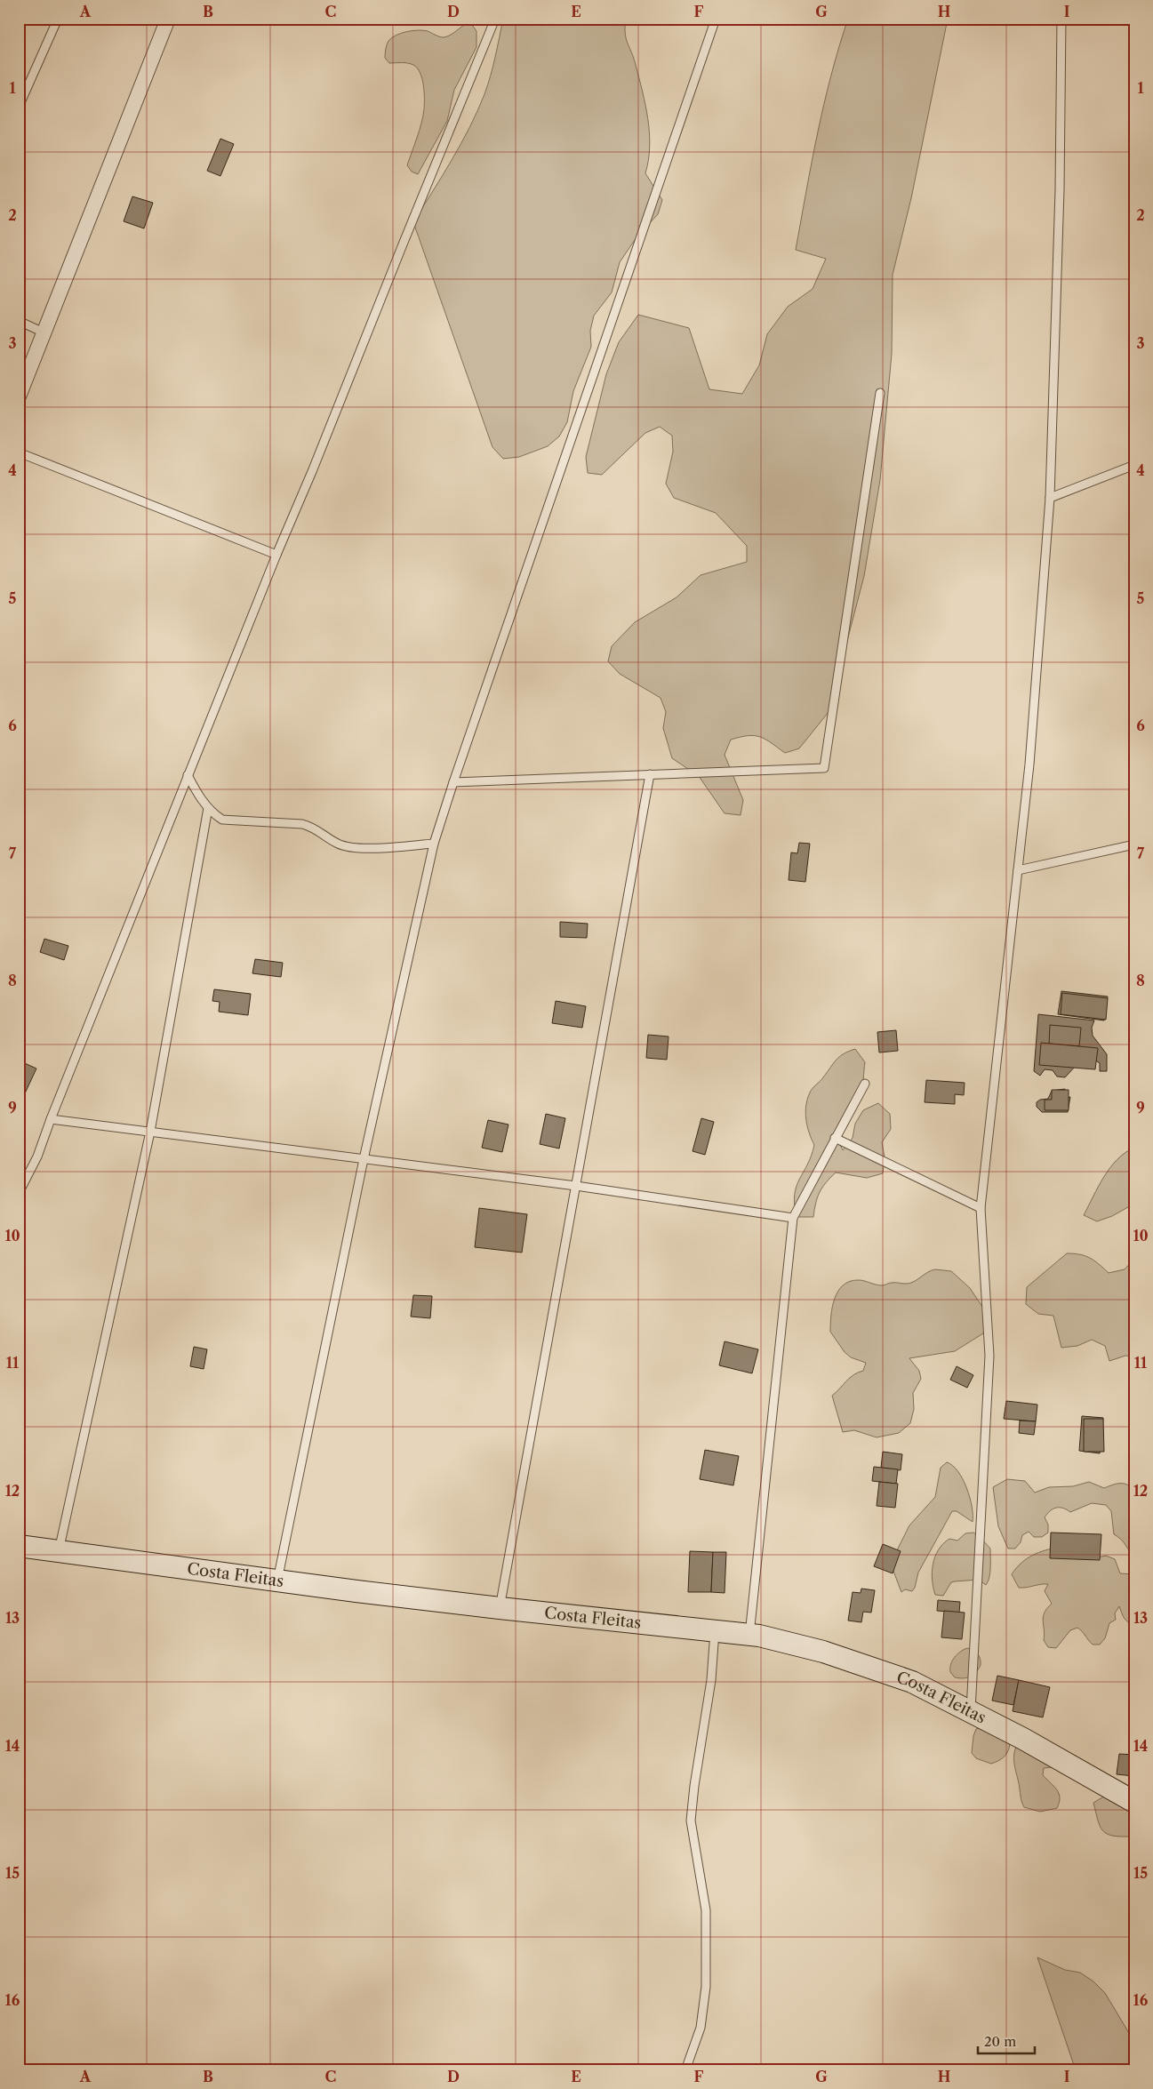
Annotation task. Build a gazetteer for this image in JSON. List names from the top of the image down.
{
  "streets": {
    "main road": ["Costa Fleitas"]
  },
  "scale_bar": "20 m",
  "grid": {
    "columns": [
      "A",
      "B",
      "C",
      "D",
      "E",
      "F",
      "G",
      "H",
      "I"
    ],
    "rows": [
      "1",
      "2",
      "3",
      "4",
      "5",
      "6",
      "7",
      "8",
      "9",
      "10",
      "11",
      "12",
      "13",
      "14",
      "15",
      "16"
    ]
  }
}
